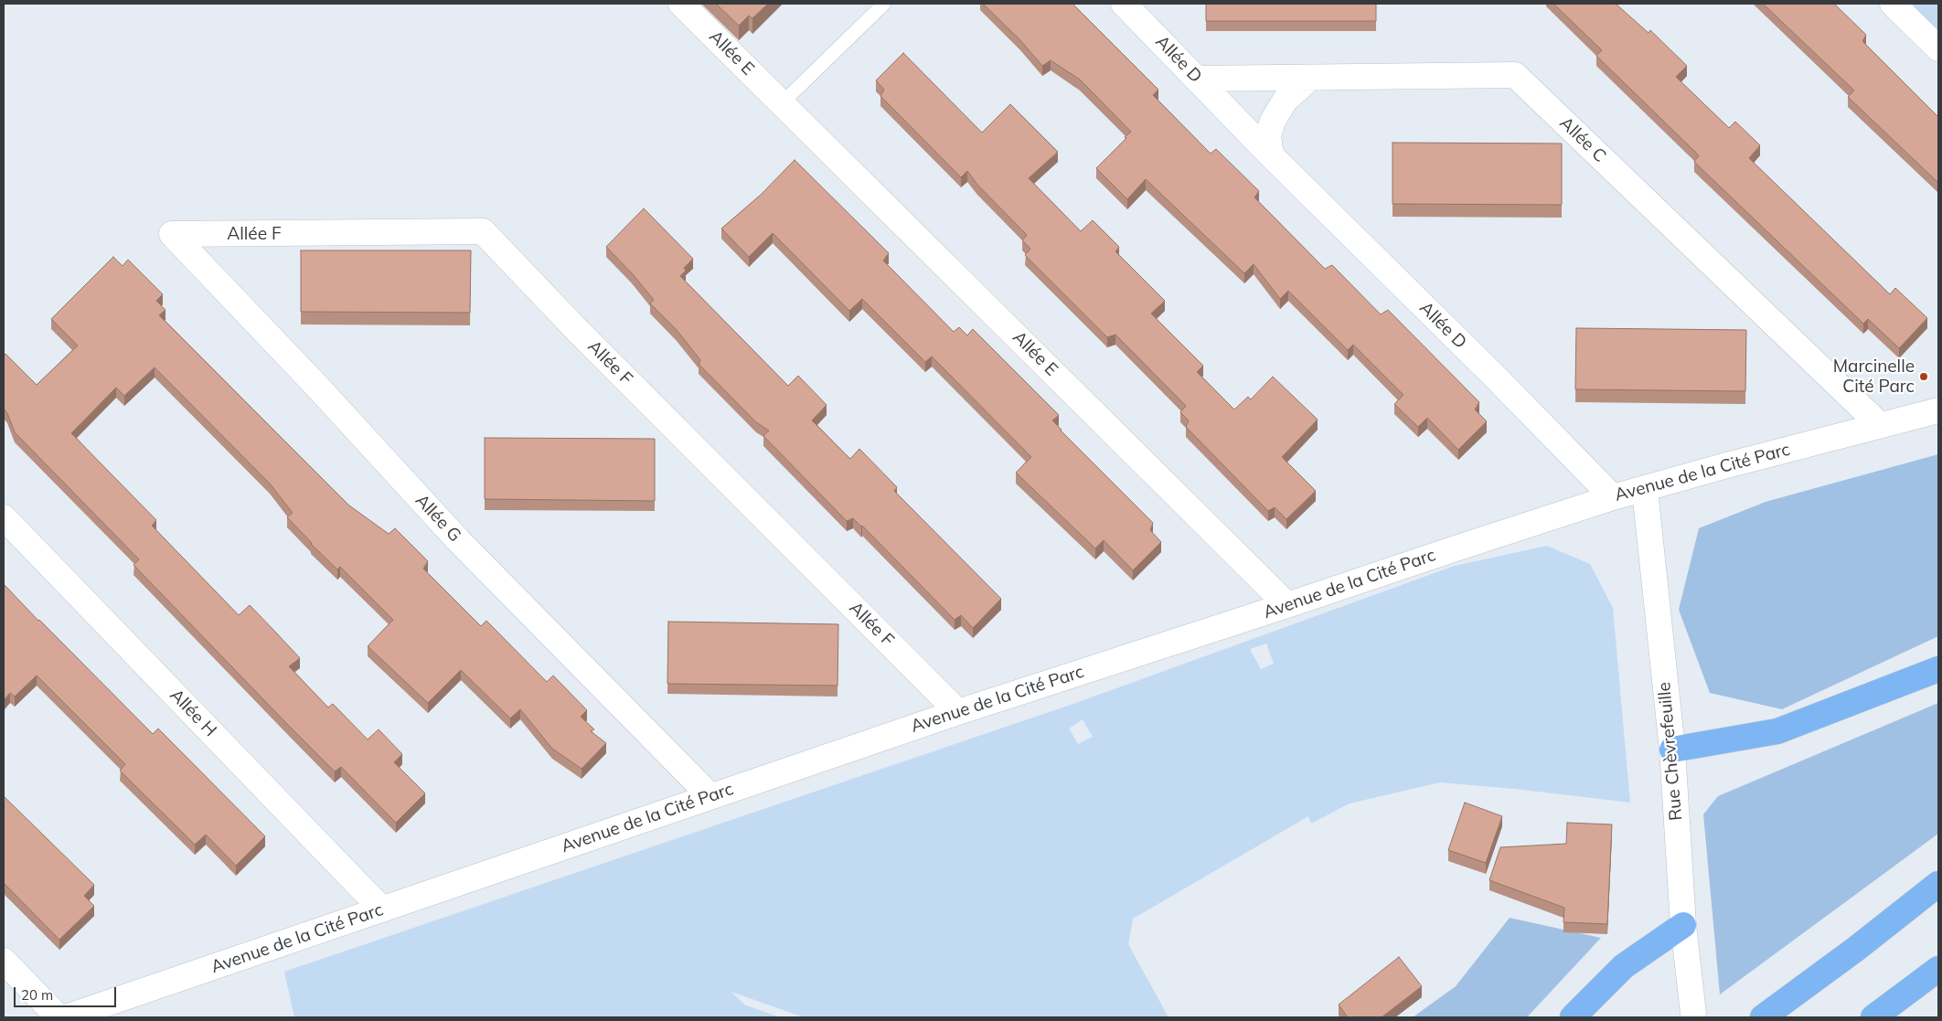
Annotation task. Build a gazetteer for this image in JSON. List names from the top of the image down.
{
  "streets": {
    "street": [
      "Allée E",
      "Allée D",
      "Allée C",
      "Allée F",
      "Avenue de la Cité Parc",
      "Allée G",
      "Allée H",
      "Rue Chèvrefeuille"
    ]
  },
  "crossings": [
    ["Allée E", "Avenue de la Cité Parc"],
    ["Allée D", "Allée C"],
    ["Allée D", "Avenue de la Cité Parc"],
    ["Allée C", "Avenue de la Cité Parc"],
    ["Allée F", "Avenue de la Cité Parc"],
    ["Allée F", "Allée G"],
    ["Avenue de la Cité Parc", "Allée G"],
    ["Avenue de la Cité Parc", "Allée H"],
    ["Avenue de la Cité Parc", "Rue Chèvrefeuille"]
  ],
  "places": ["Marcinelle Cité Parc"],
  "scale_bar": "20 m"
}
